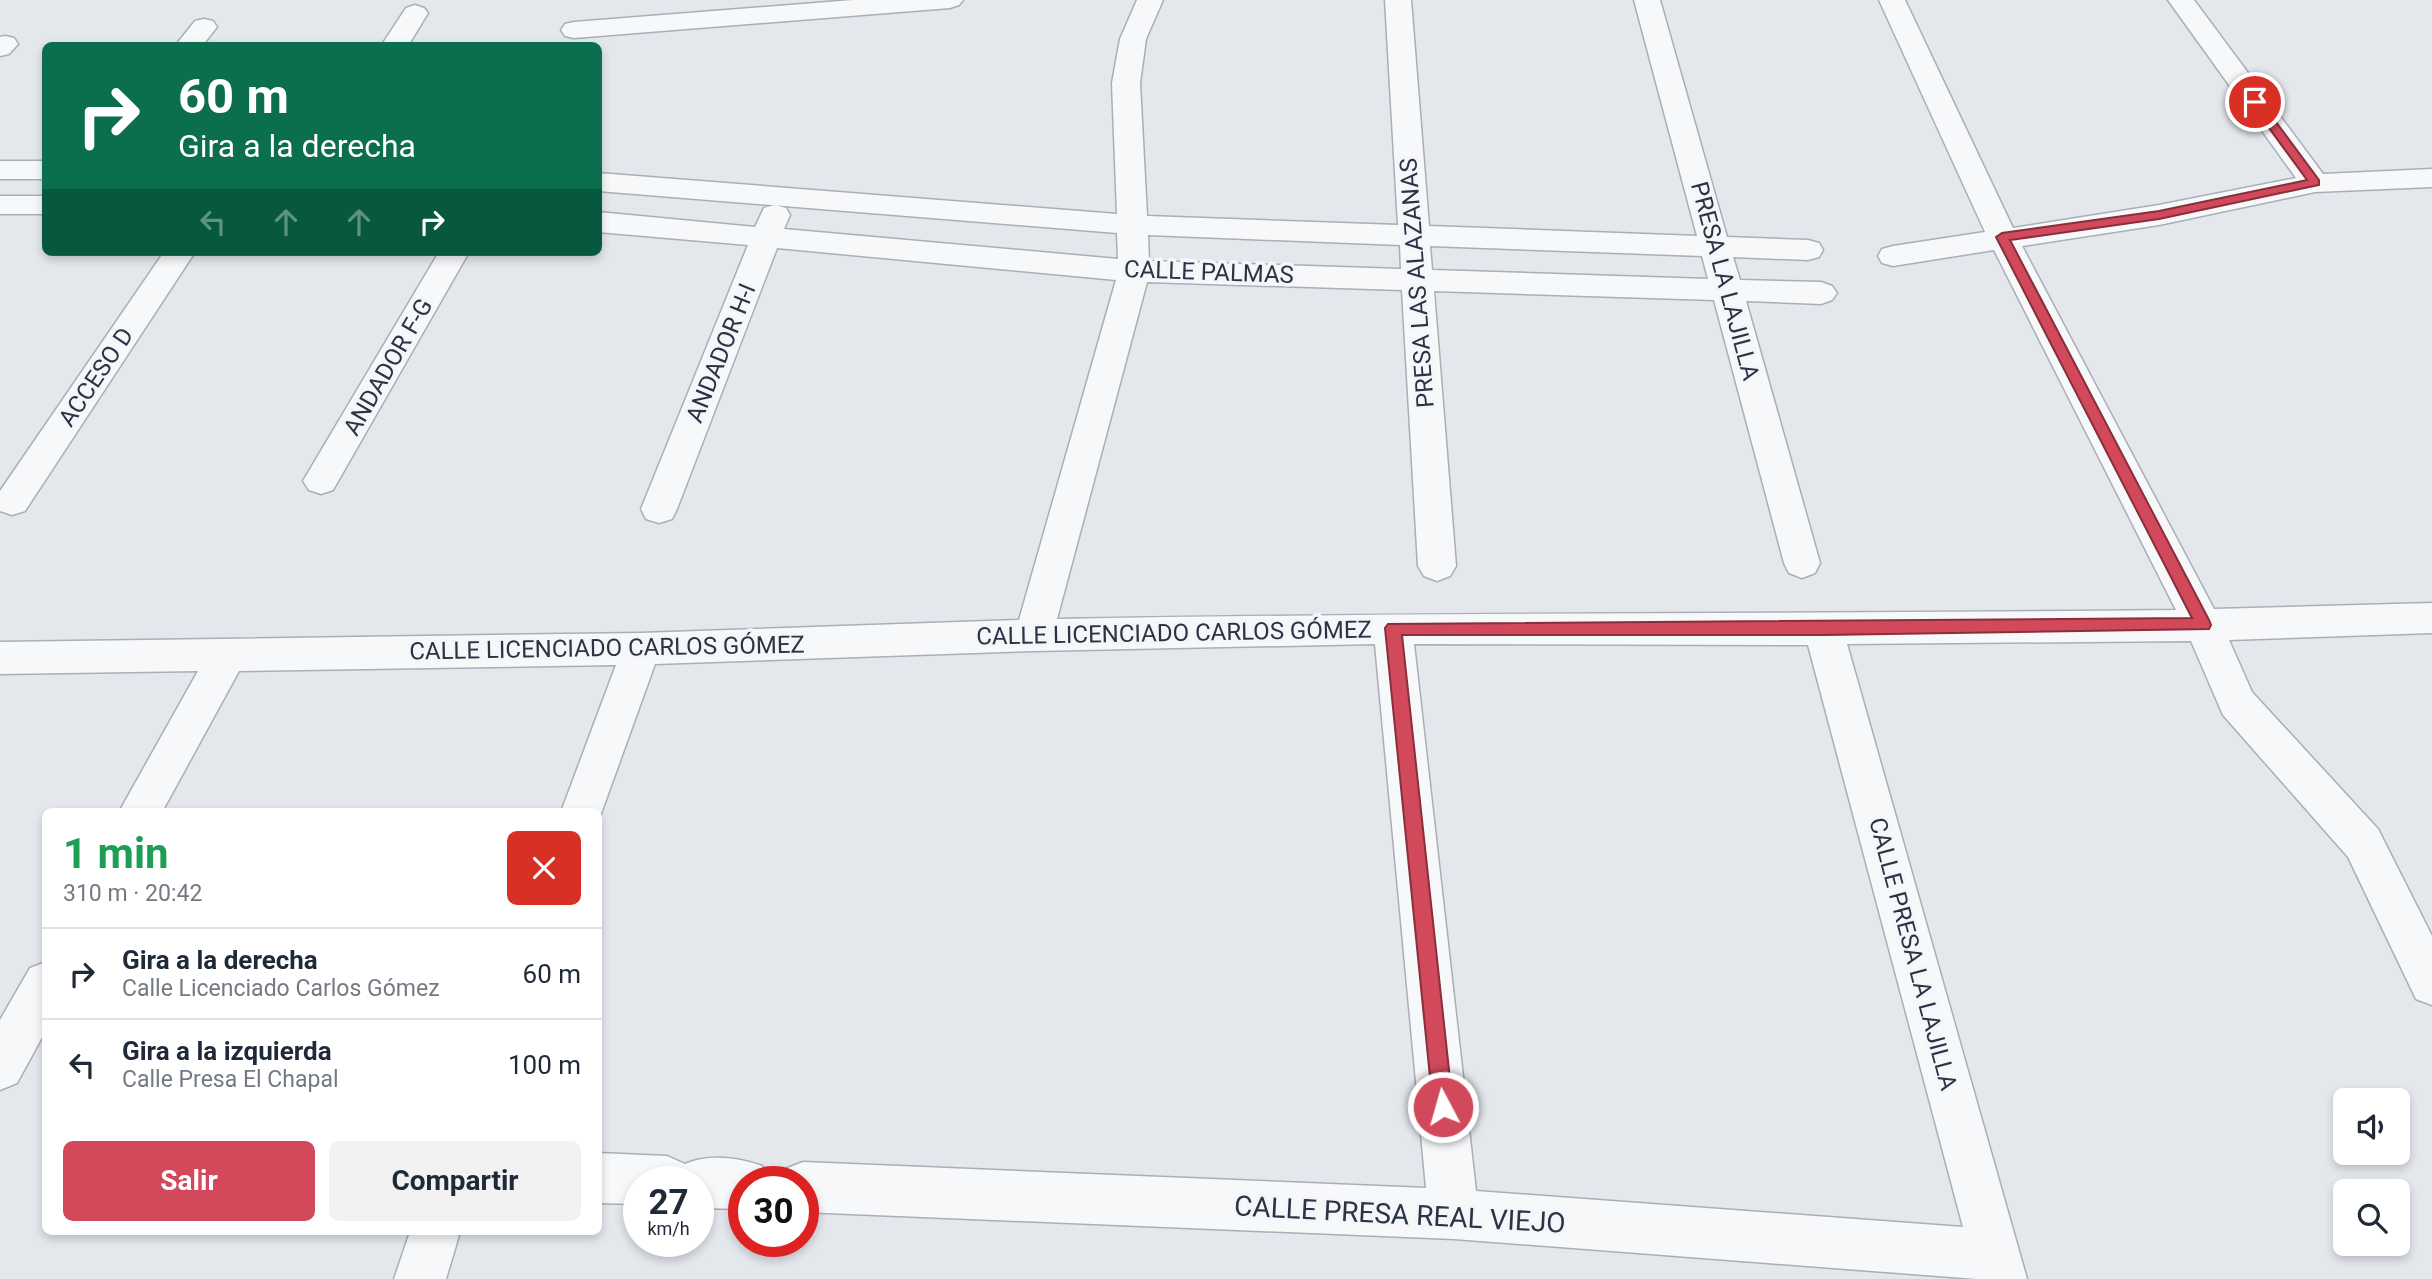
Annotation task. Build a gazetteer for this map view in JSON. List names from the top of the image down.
{
  "streets": {
    "street": [
      "CALLE PALMAS",
      "PRESA LA LAJILLA",
      "PRESA LAS ALAZANAS",
      "ANDADOR H-I",
      "ANDADOR F-G",
      "ACCESO D",
      "CALLE LICENCIADO CARLOS GÓMEZ",
      "CALLE PRESA LA LAJILLA",
      "CALLE PRESA REAL VIEJO"
    ]
  },
  "crossings": [
    ["CALLE PALMAS", "PRESA LA LAJILLA"],
    ["CALLE PALMAS", "PRESA LAS ALAZANAS"],
    ["CALLE PALMAS", "ANDADOR H-I"],
    ["CALLE LICENCIADO CARLOS GÓMEZ", "CALLE PRESA LA LAJILLA"],
    ["CALLE PRESA LA LAJILLA", "CALLE PRESA REAL VIEJO"]
  ],
  "page": {
    "turn": ["60 m", "Gira a la derecha"],
    "heading": ["1 min", "310 m · 20:42"],
    "list": [
      {
        "name": "Gira a la derecha",
        "note": "Calle Licenciado Carlos Gómez",
        "value": "60 m"
      },
      {
        "name": "Gira a la izquierda",
        "note": "Calle Presa El Chapal",
        "value": "100 m"
      }
    ],
    "buttons": ["Salir", "Compartir"],
    "speed": "27 km/h",
    "limit": "30"
  }
}
